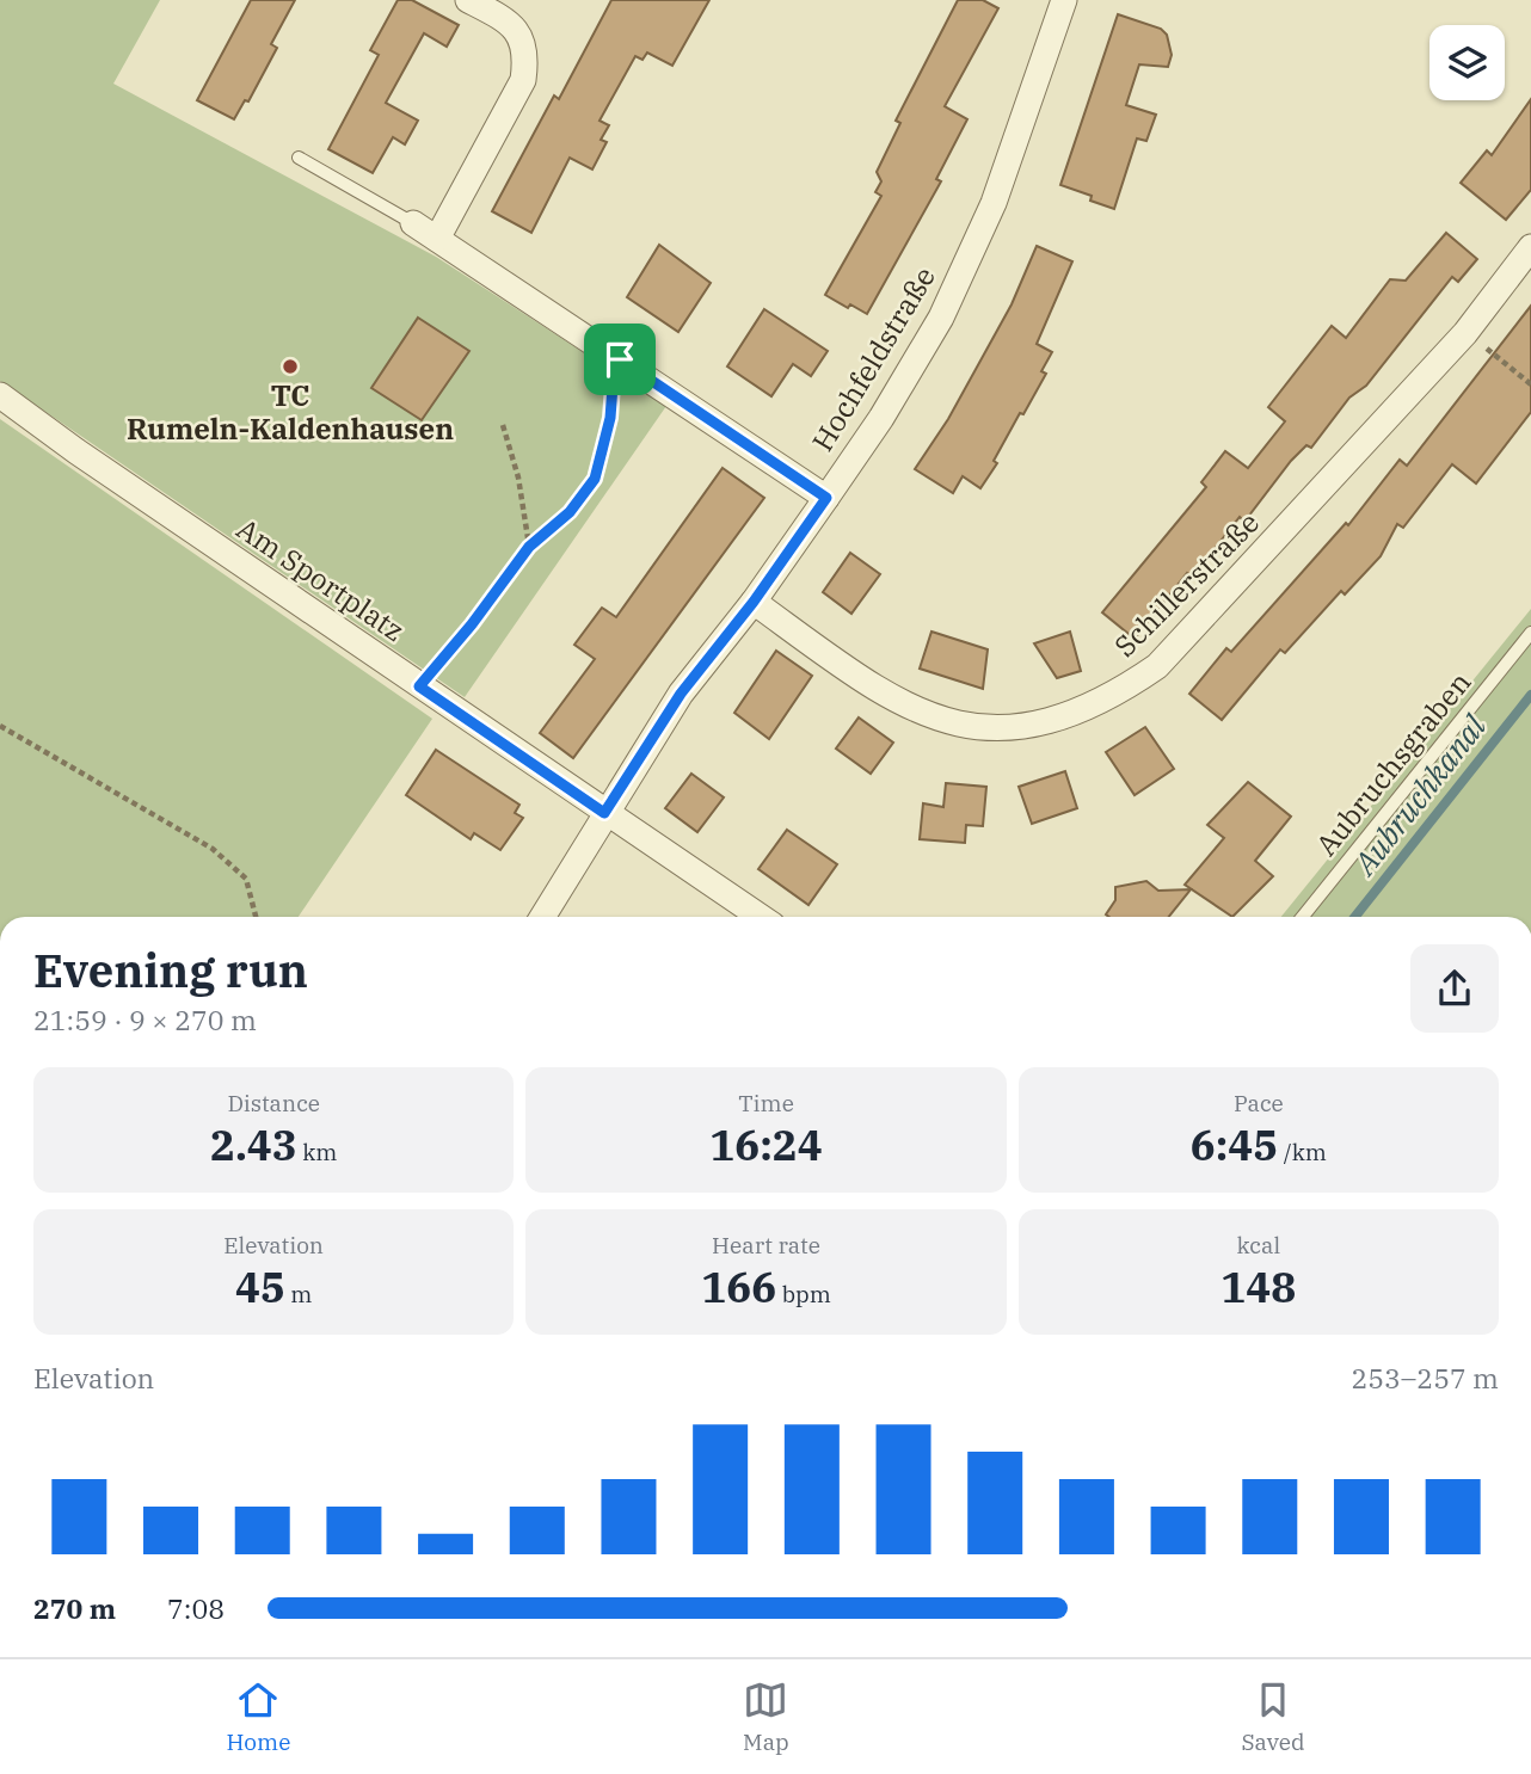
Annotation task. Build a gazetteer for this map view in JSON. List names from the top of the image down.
{
  "streets": {
    "street": ["Hochfeldstraße", "Am Sportplatz", "Schillerstraße"],
    "lane": ["Aubruchsgraben"]
  },
  "crossings": [
    ["Hochfeldstraße", "Am Sportplatz"],
    ["Hochfeldstraße", "Schillerstraße"]
  ],
  "water": ["Aubruchkanal"],
  "places": ["TC Rumeln-Kaldenhausen"],
  "page": {
    "heading": ["Evening run", "21:59 · 9 × 270 m"],
    "stats": [
      ["Distance", "2.43 km"],
      ["Time", "16:24"],
      ["Pace", "6:45 /km"],
      ["Elevation", "45 m"],
      ["Heart rate", "166 bpm"],
      ["kcal", "148"]
    ],
    "chart": ["Elevation", "253–257 m"],
    "list": [
      {
        "name": "270 m",
        "note": "7:08"
      }
    ],
    "tabs": ["Home", "Map", "Saved"]
  }
}
